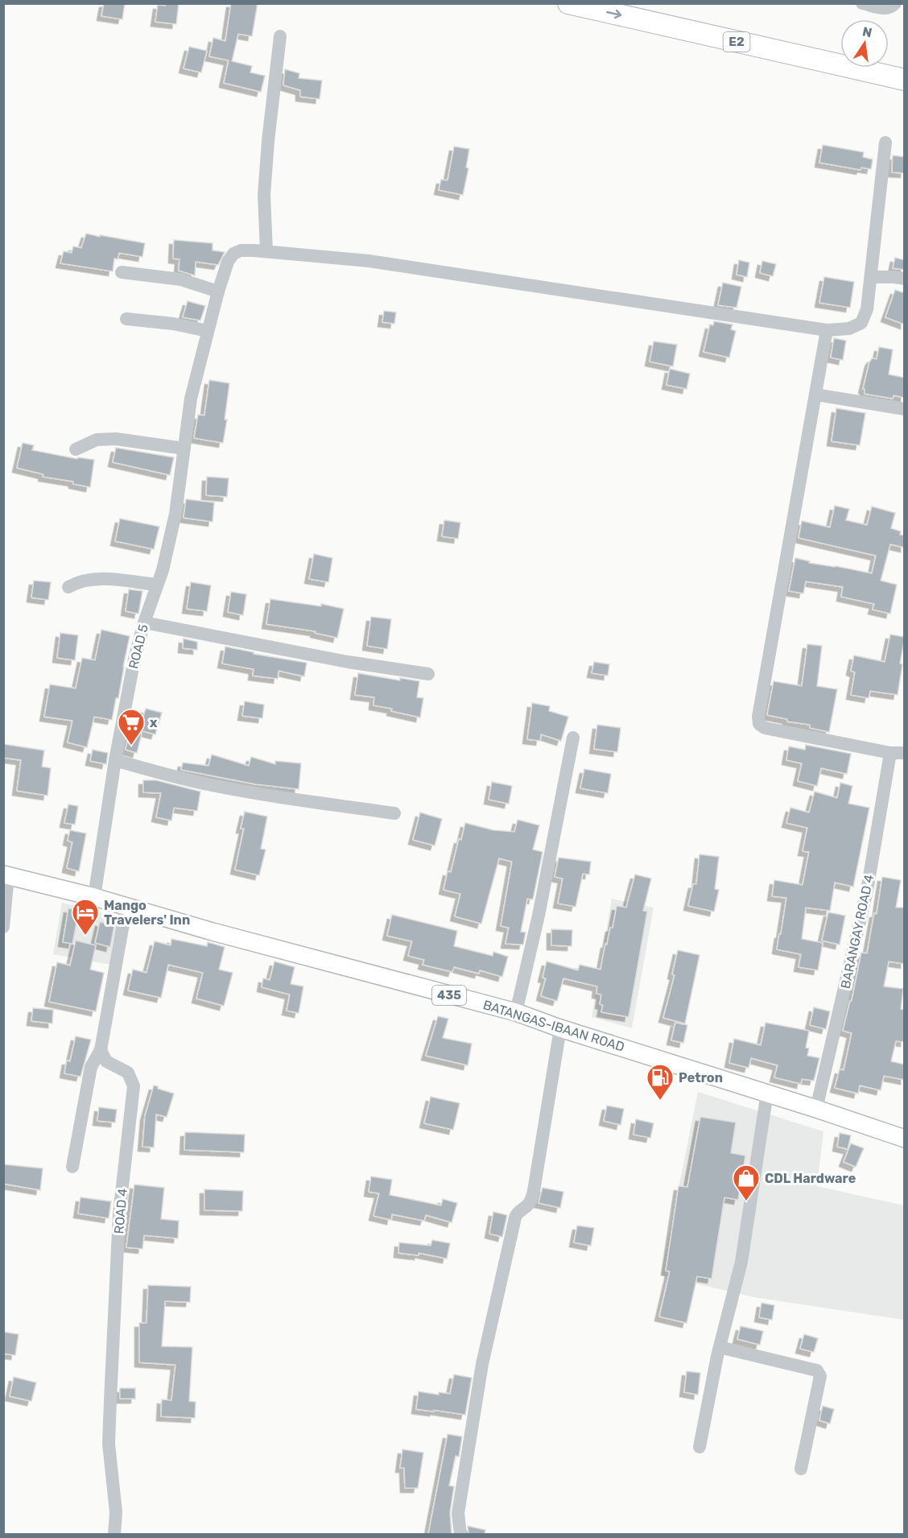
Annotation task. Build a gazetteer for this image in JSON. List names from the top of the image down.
{
  "streets": {
    "highway": ["E2"],
    "main road": ["435", "BATANGAS-IBAAN ROAD"],
    "street": ["ROAD 5", "BARANGAY ROAD 4", "ROAD 4"]
  },
  "crossings": [
    ["ROAD 5", "BATANGAS-IBAAN ROAD"],
    ["BARANGAY ROAD 4", "BATANGAS-IBAAN ROAD"]
  ],
  "places": {
    "supermarket": ["x"],
    "hotel": ["Mango Travelers' Inn"],
    "fuel station": ["Petron"],
    "shop": ["CDL Hardware"]
  },
  "north": "top"
}
